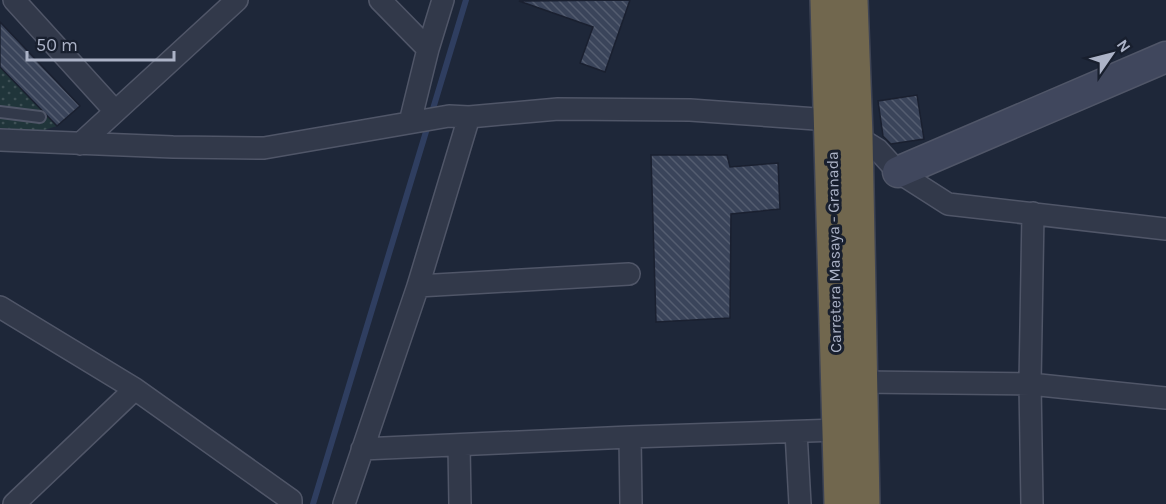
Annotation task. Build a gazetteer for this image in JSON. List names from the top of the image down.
{
  "streets": {
    "highway": ["Carretera Masaya - Granada"]
  },
  "scale_bar": "50 m",
  "north": "top right"
}
